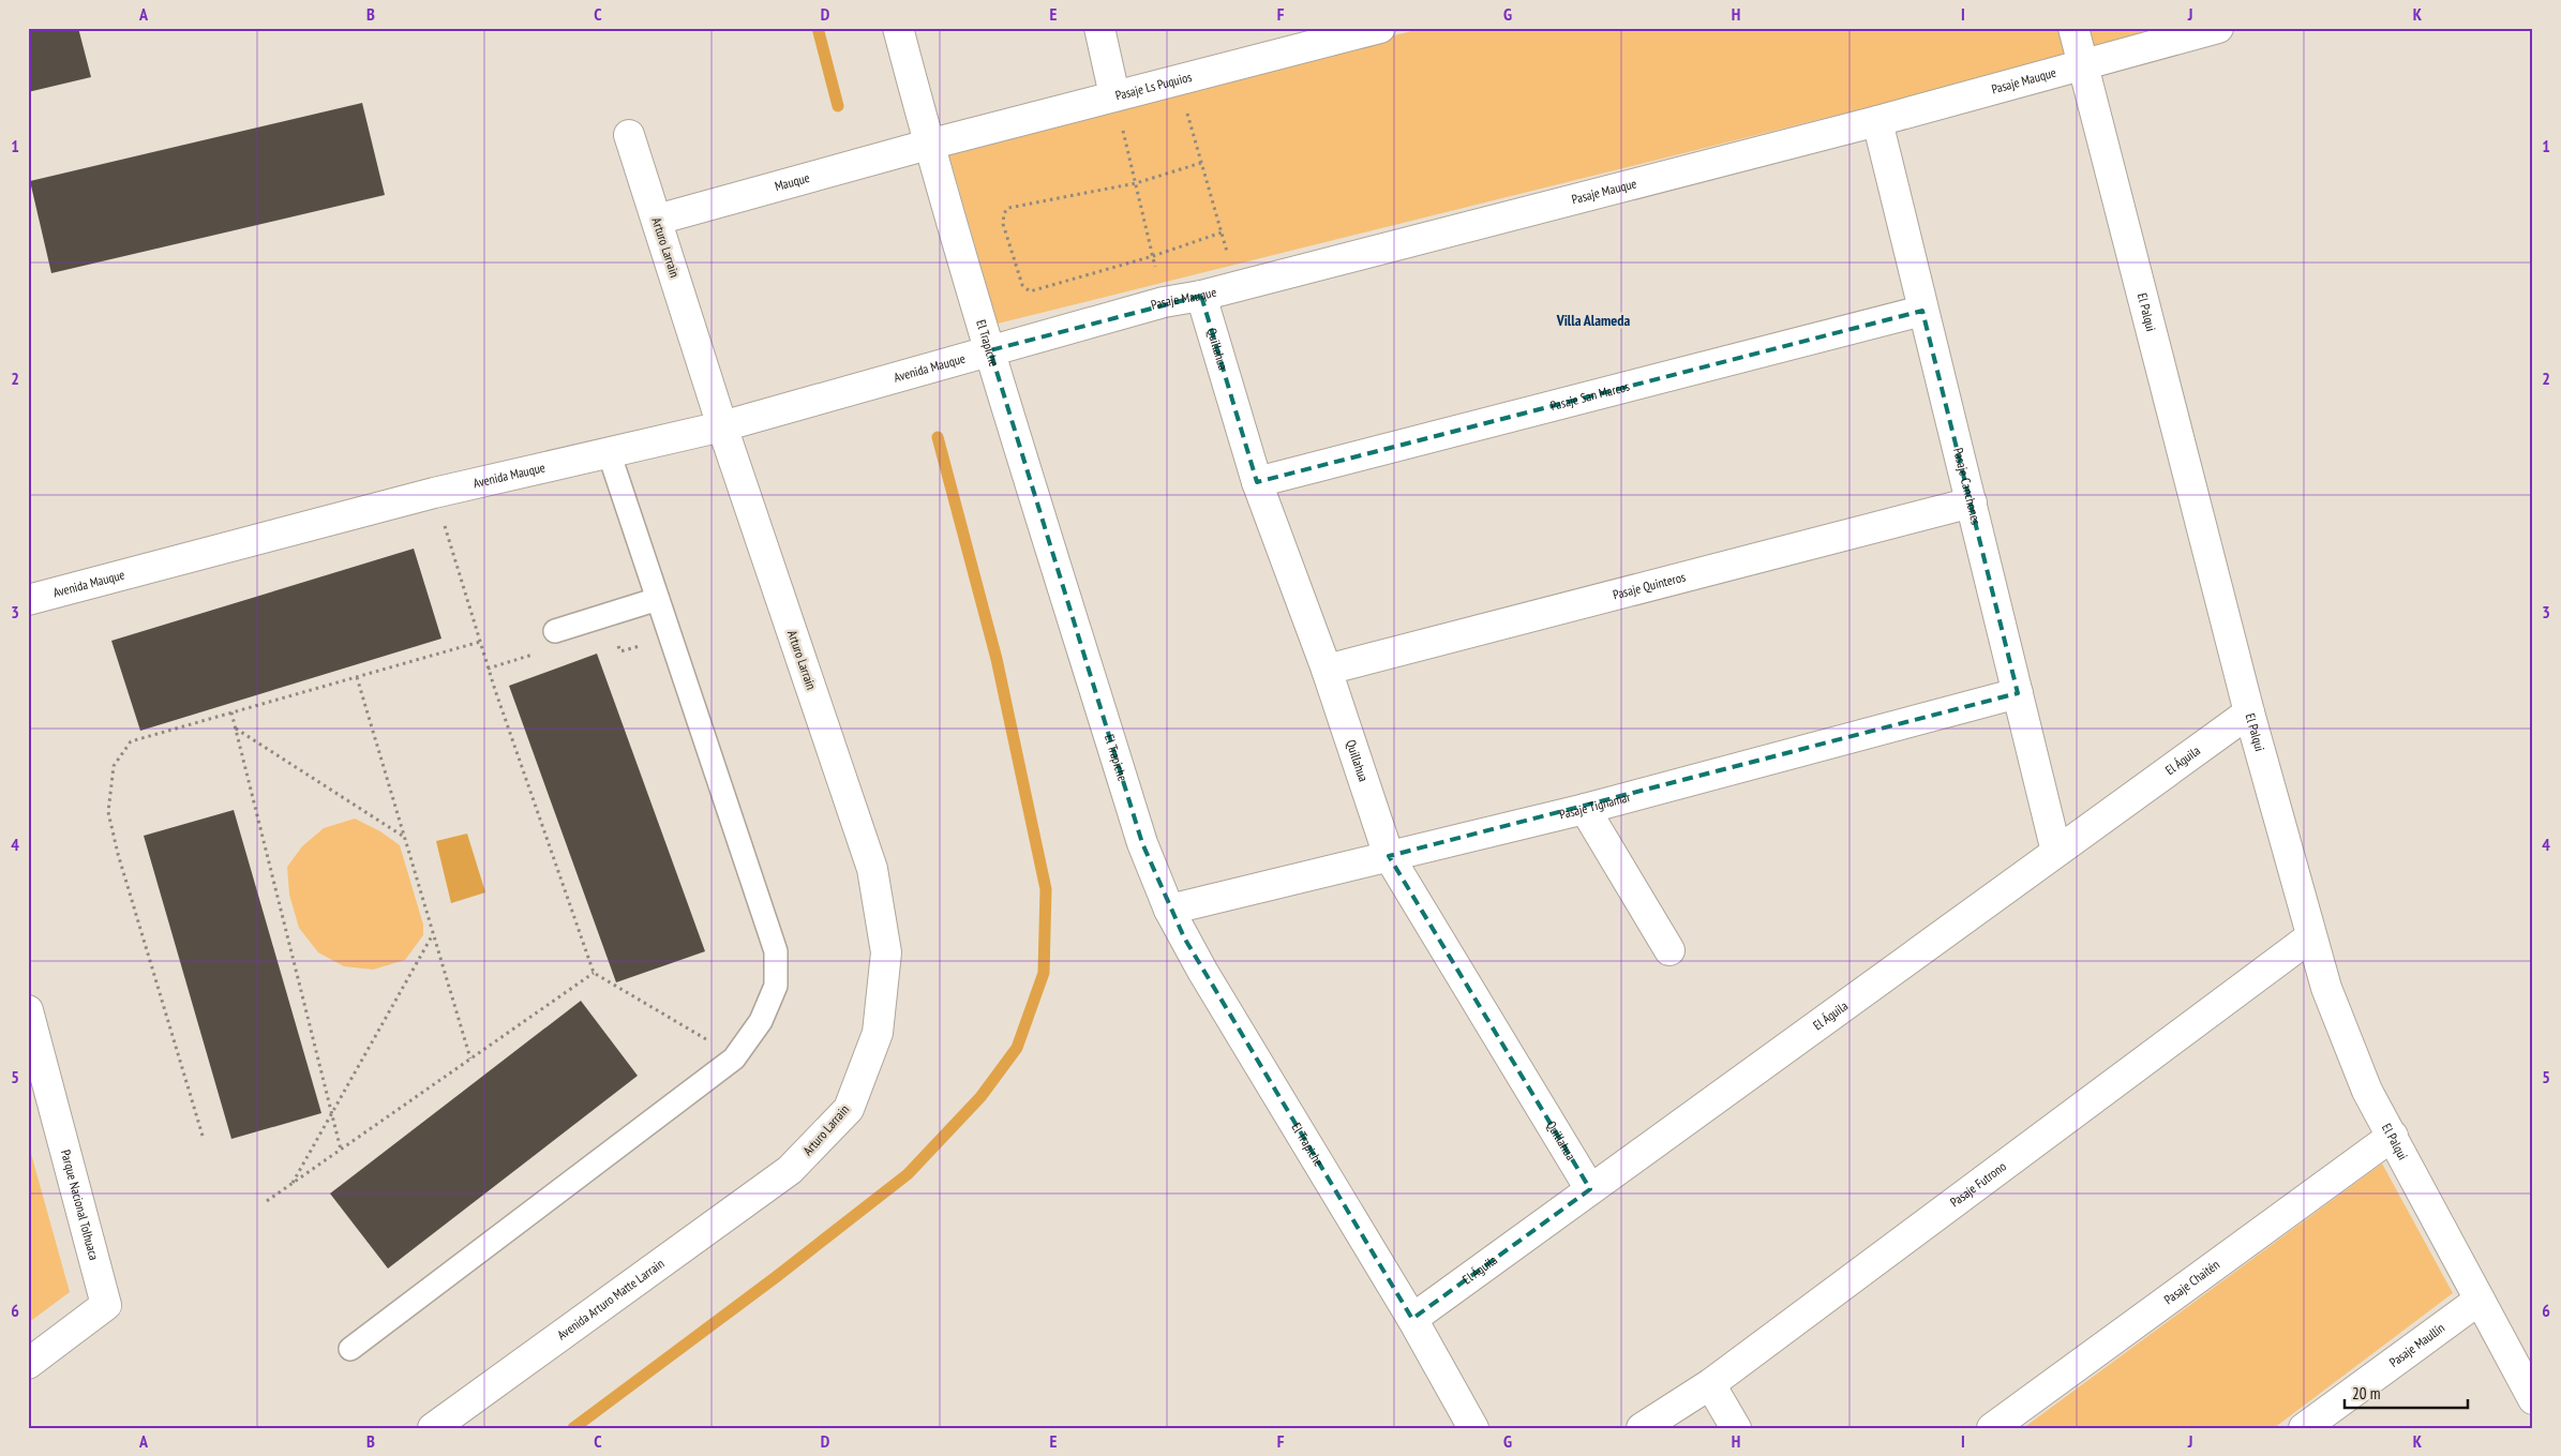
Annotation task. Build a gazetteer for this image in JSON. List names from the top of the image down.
{
  "streets": {
    "street": [
      "Pasaje Mauque",
      "Pasaje Ls Puquios",
      "Mauque",
      "Arturo Larrain",
      "El Palqui",
      "El Trapiche",
      "Quillahua",
      "Avenida Mauque",
      "Pasaje San Marcos",
      "Pasaje Canchones",
      "Pasaje Quinteros",
      "El Águila",
      "Pasaje Tignamar",
      "Pasaje Futrono",
      "Parque Nacional Tolhuaca",
      "Pasaje Chaitén",
      "Avenida Arturo Matte Larrain",
      "Pasaje Maullín"
    ]
  },
  "crossings": [
    ["Pasaje Mauque", "El Palqui"],
    ["Pasaje Mauque", "El Trapiche"],
    ["Pasaje Mauque", "Quillahua"],
    ["Pasaje Mauque", "Avenida Mauque"],
    ["Pasaje Mauque", "Pasaje Canchones"],
    ["Pasaje Ls Puquios", "Mauque"],
    ["Pasaje Ls Puquios", "El Trapiche"],
    ["Mauque", "Arturo Larrain"],
    ["Mauque", "El Trapiche"],
    ["Arturo Larrain", "Avenida Mauque"],
    ["Arturo Larrain", "Avenida Arturo Matte Larrain"],
    ["El Palqui", "El Águila"],
    ["El Palqui", "Pasaje Futrono"],
    ["El Palqui", "Pasaje Chaitén"],
    ["El Palqui", "Pasaje Maullín"],
    ["El Trapiche", "Avenida Mauque"],
    ["El Trapiche", "El Águila"],
    ["El Trapiche", "Pasaje Tignamar"],
    ["Quillahua", "Pasaje San Marcos"],
    ["Quillahua", "Pasaje Quinteros"],
    ["Quillahua", "El Águila"],
    ["Quillahua", "Pasaje Tignamar"],
    ["Pasaje San Marcos", "Pasaje Canchones"],
    ["Pasaje Canchones", "Pasaje Quinteros"],
    ["Pasaje Canchones", "El Águila"],
    ["Pasaje Canchones", "Pasaje Tignamar"]
  ],
  "districts": ["Villa Alameda"],
  "scale_bar": "20 m",
  "grid": {
    "columns": [
      "A",
      "B",
      "C",
      "D",
      "E",
      "F",
      "G",
      "H",
      "I",
      "J",
      "K"
    ],
    "rows": [
      "1",
      "2",
      "3",
      "4",
      "5",
      "6"
    ]
  }
}
